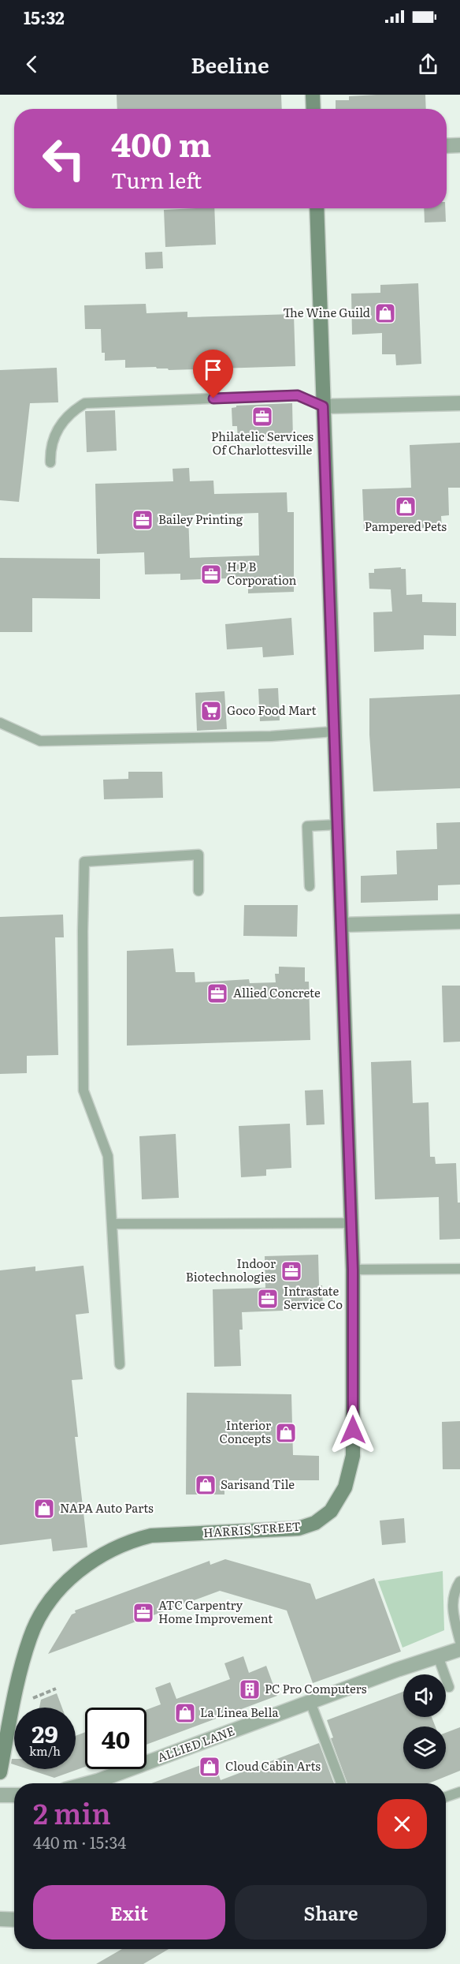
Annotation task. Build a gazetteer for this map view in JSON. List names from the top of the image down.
{
  "streets": {
    "street": ["HARRIS STREET", "ALLIED LANE"]
  },
  "places": {
    "shop": [
      "The Wine Guild",
      "Pampered Pets",
      "Interior Concepts",
      "Sarisand Tile",
      "NAPA Auto Parts",
      "La Linea Bella",
      "Cloud Cabin Arts"
    ],
    "office": [
      "Philatelic Services Of Charlottesville",
      "Bailey Printing",
      "H P B Corporation",
      "Allied Concrete",
      "Indoor Biotechnologies",
      "Intrastate Service Co",
      "ATC Carpentry Home Improvement"
    ],
    "supermarket": ["Goco Food Mart"],
    "building": ["PC Pro Computers"]
  },
  "page": {
    "status": "15:32",
    "header": "Beeline",
    "turn": ["400 m", "Turn left"],
    "speed": "29 km/h",
    "limit": "40",
    "heading": ["2 min", "440 m · 15:34"],
    "buttons": ["Exit", "Share"]
  }
}
